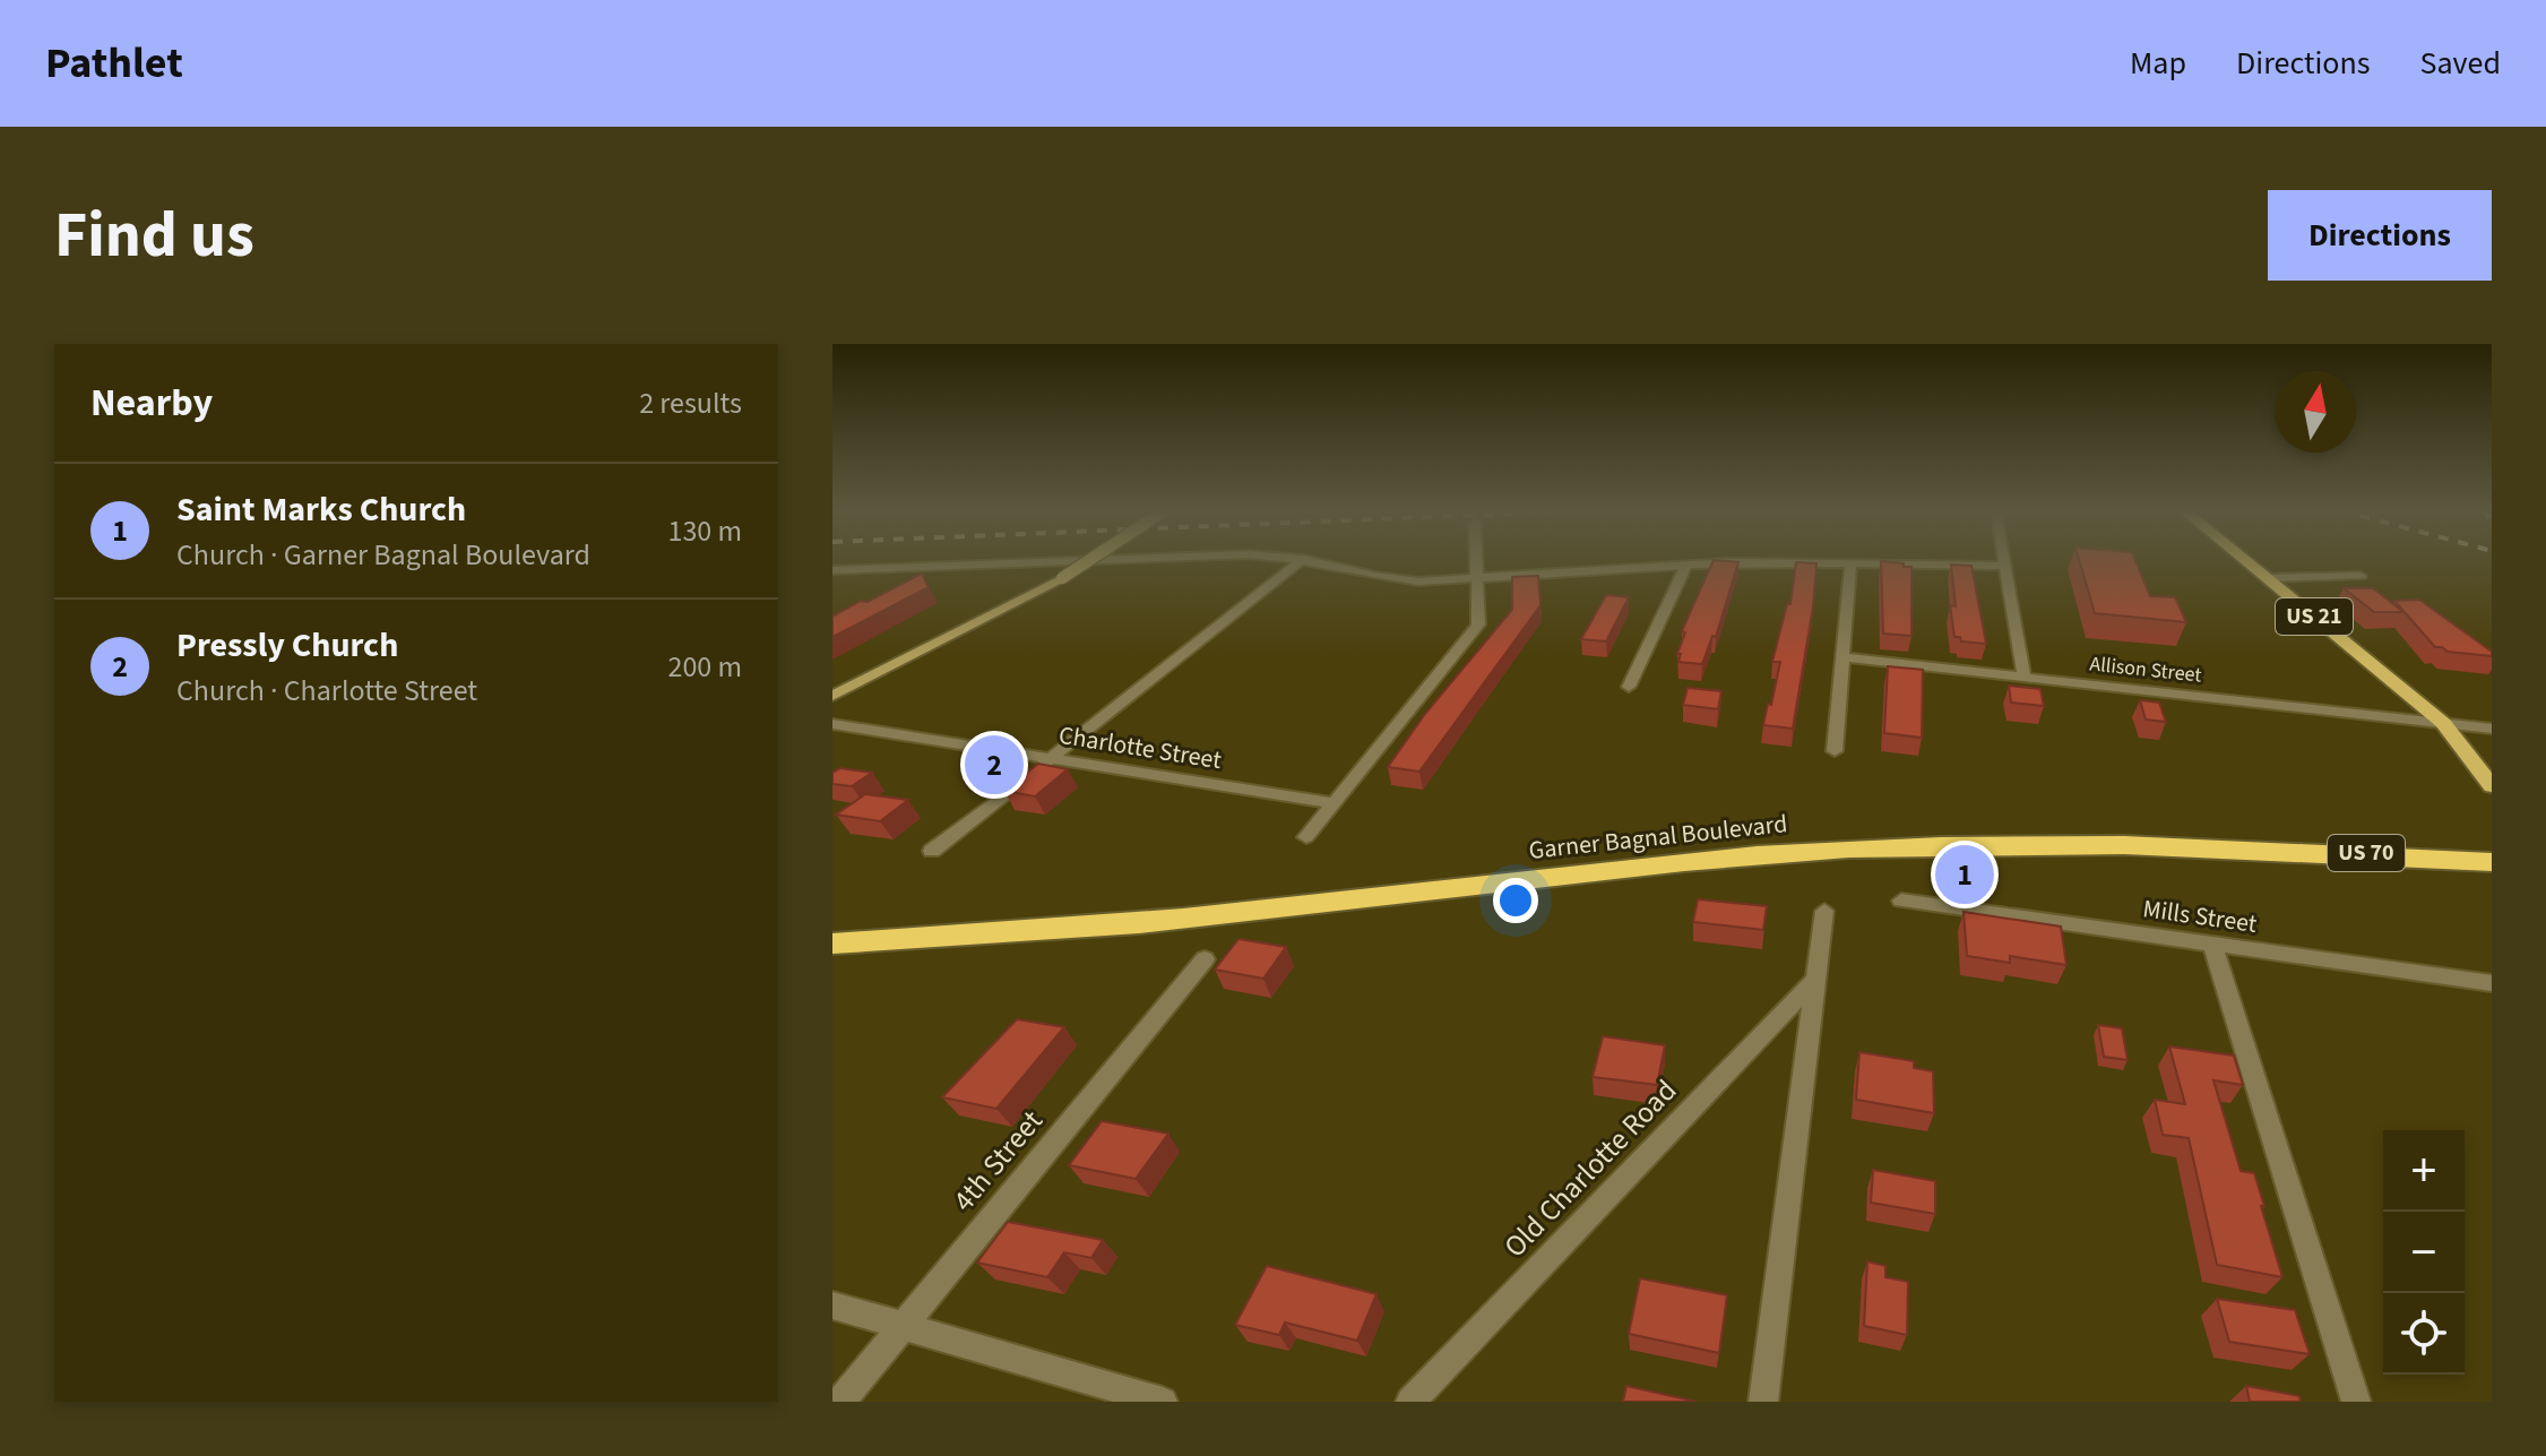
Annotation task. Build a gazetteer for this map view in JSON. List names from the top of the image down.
{
  "streets": {
    "highway": ["Garner Bagnal Boulevard", "US 70"],
    "main road": ["US 21"],
    "street": [
      "Allison Street",
      "Charlotte Street",
      "Mills Street",
      "4th Street",
      "Old Charlotte Road"
    ]
  },
  "crossings": [
    ["US 21", "Allison Street"]
  ],
  "north": "top",
  "page": {
    "header": "Pathlet",
    "nav": ["Map", "Directions", "Saved"],
    "buttons": "Directions",
    "title": "Find us",
    "heading": ["Nearby", "2 results"],
    "list": [
      {
        "mark": "1",
        "name": "Saint Marks Church",
        "note": "Church · Garner Bagnal Boulevard",
        "value": "130 m"
      },
      {
        "mark": "2",
        "name": "Pressly Church",
        "note": "Church · Charlotte Street",
        "value": "200 m"
      }
    ],
    "pins": ["2", "1"],
    "map_buttons": ["+", "−"]
  }
}
